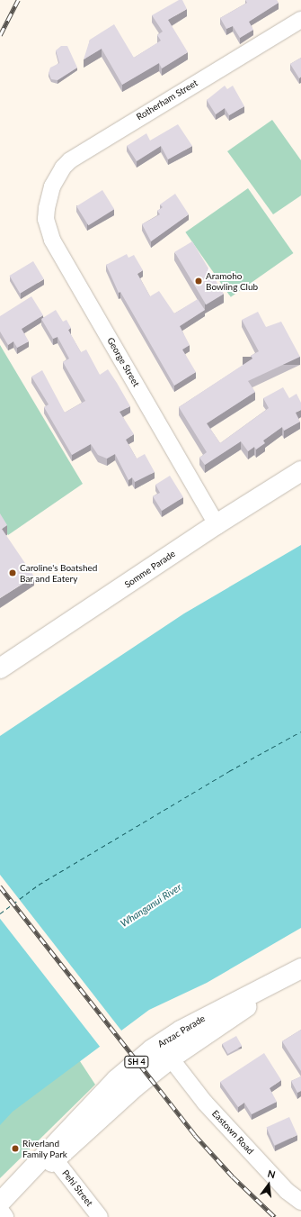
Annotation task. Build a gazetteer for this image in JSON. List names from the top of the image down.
{
  "streets": {
    "main road": ["Somme Parade", "Anzac Parade", "SH 4"],
    "street": [
      "Rotherham Street",
      "George Street",
      "Eastown Road",
      "Pehi Street"
    ]
  },
  "crossings": [
    ["Rotherham Street", "George Street"],
    ["George Street", "Somme Parade"],
    ["Anzac Parade", "Eastown Road"],
    ["Anzac Parade", "Pehi Street"]
  ],
  "water": ["Whanganui River"],
  "places": ["Aramoho Bowling Club", "Caroline's Boatshed Bar and Eatery", "Riverland Family Park"],
  "north": "top"
}
